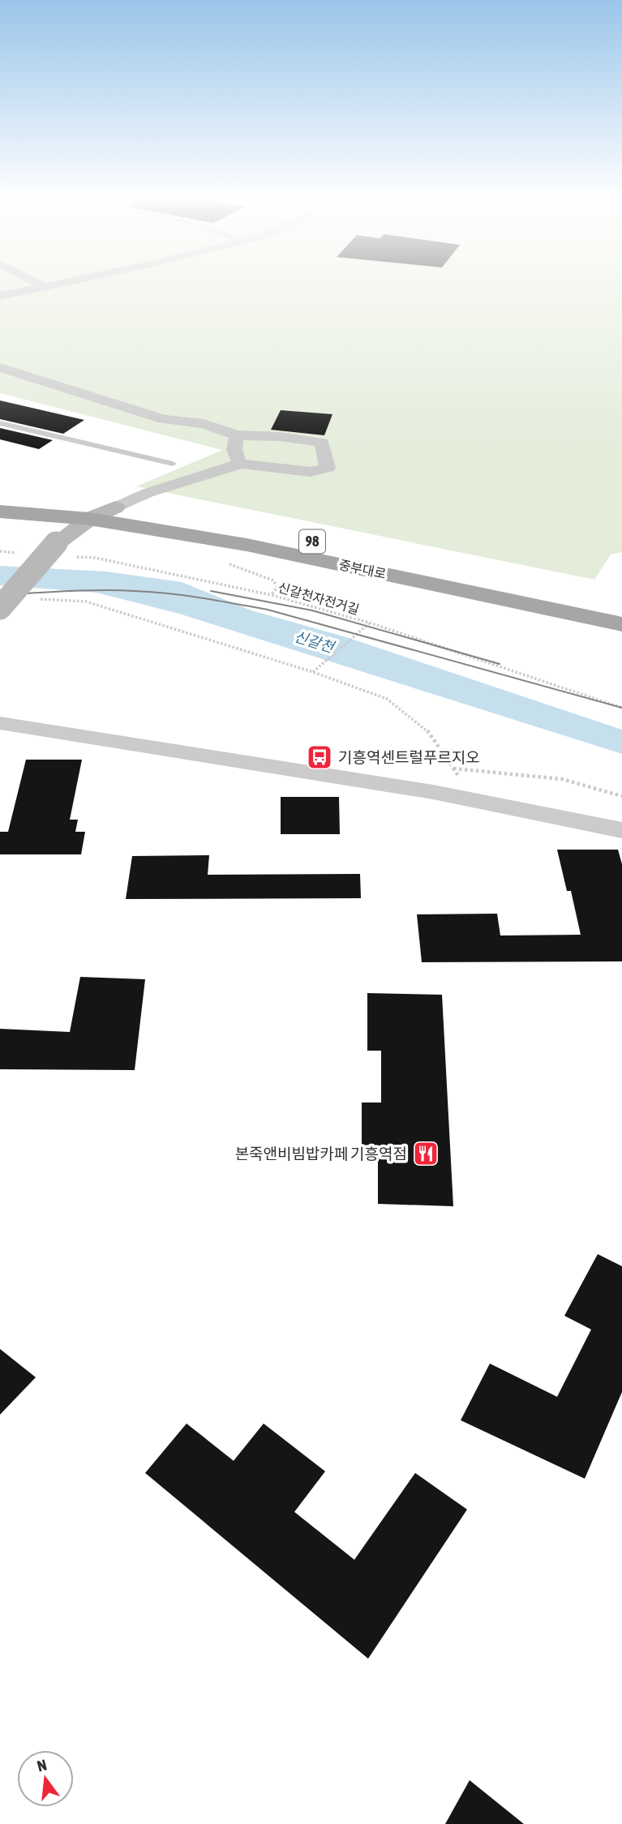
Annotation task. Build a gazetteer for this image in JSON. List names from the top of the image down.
{
  "streets": {
    "main road": ["98", "중부대로"],
    "path": ["신갈천자전거길"]
  },
  "water": ["신갈천"],
  "places": {
    "bus stop": ["기흥역센트럴푸르지오"],
    "restaurant": ["본죽앤비빔밥카페 기흥역점"]
  },
  "north": "top"
}
